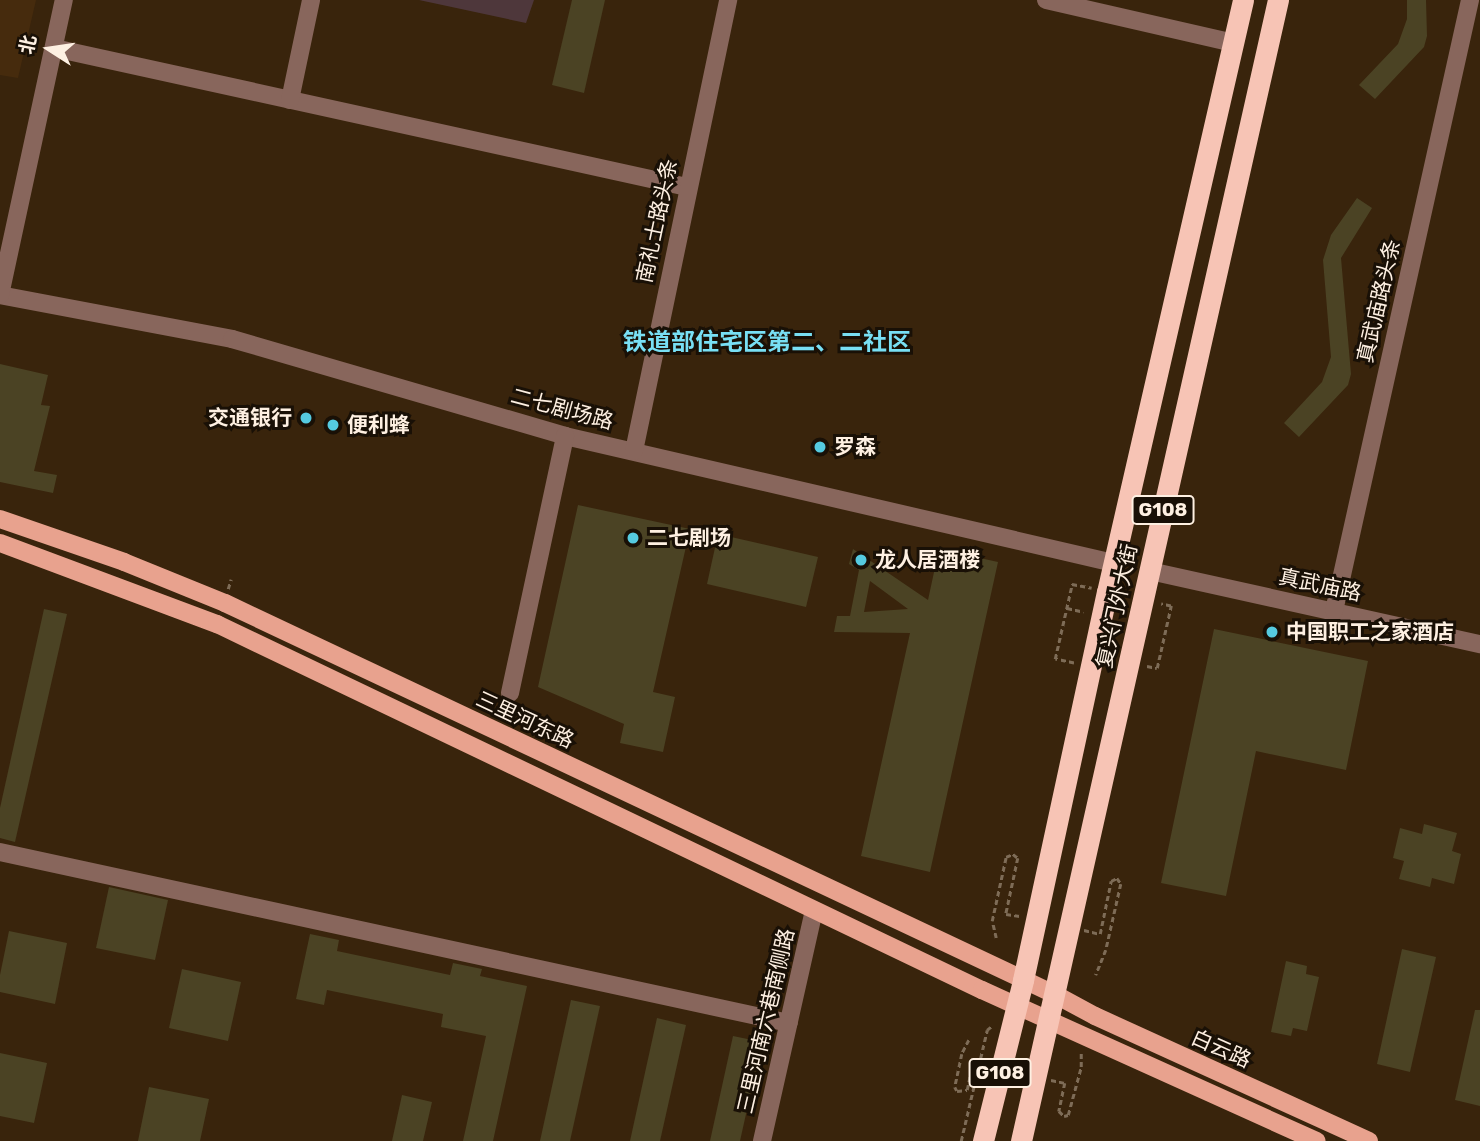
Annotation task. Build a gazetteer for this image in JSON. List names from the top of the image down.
{
  "streets": {
    "highway": ["G108", "复兴门外大街"],
    "main road": ["三里河东路", "白云路"],
    "street": [
      "南礼士路头条",
      "真武庙路头条",
      "二七剧场路",
      "真武庙路",
      "三里河南六巷南侧路"
    ]
  },
  "crossings": [
    ["南礼士路头条", "二七剧场路"],
    ["真武庙路头条", "真武庙路"],
    ["二七剧场路", "复兴门外大街"],
    ["真武庙路", "复兴门外大街"],
    ["复兴门外大街", "三里河东路"],
    ["复兴门外大街", "白云路"],
    ["三里河东路", "白云路"]
  ],
  "districts": ["铁道部住宅区第二、二社区"],
  "places": [
    "交通银行",
    "便利蜂",
    "罗森",
    "二七剧场",
    "龙人居酒楼",
    "中国职工之家酒店"
  ],
  "north": "left"
}
